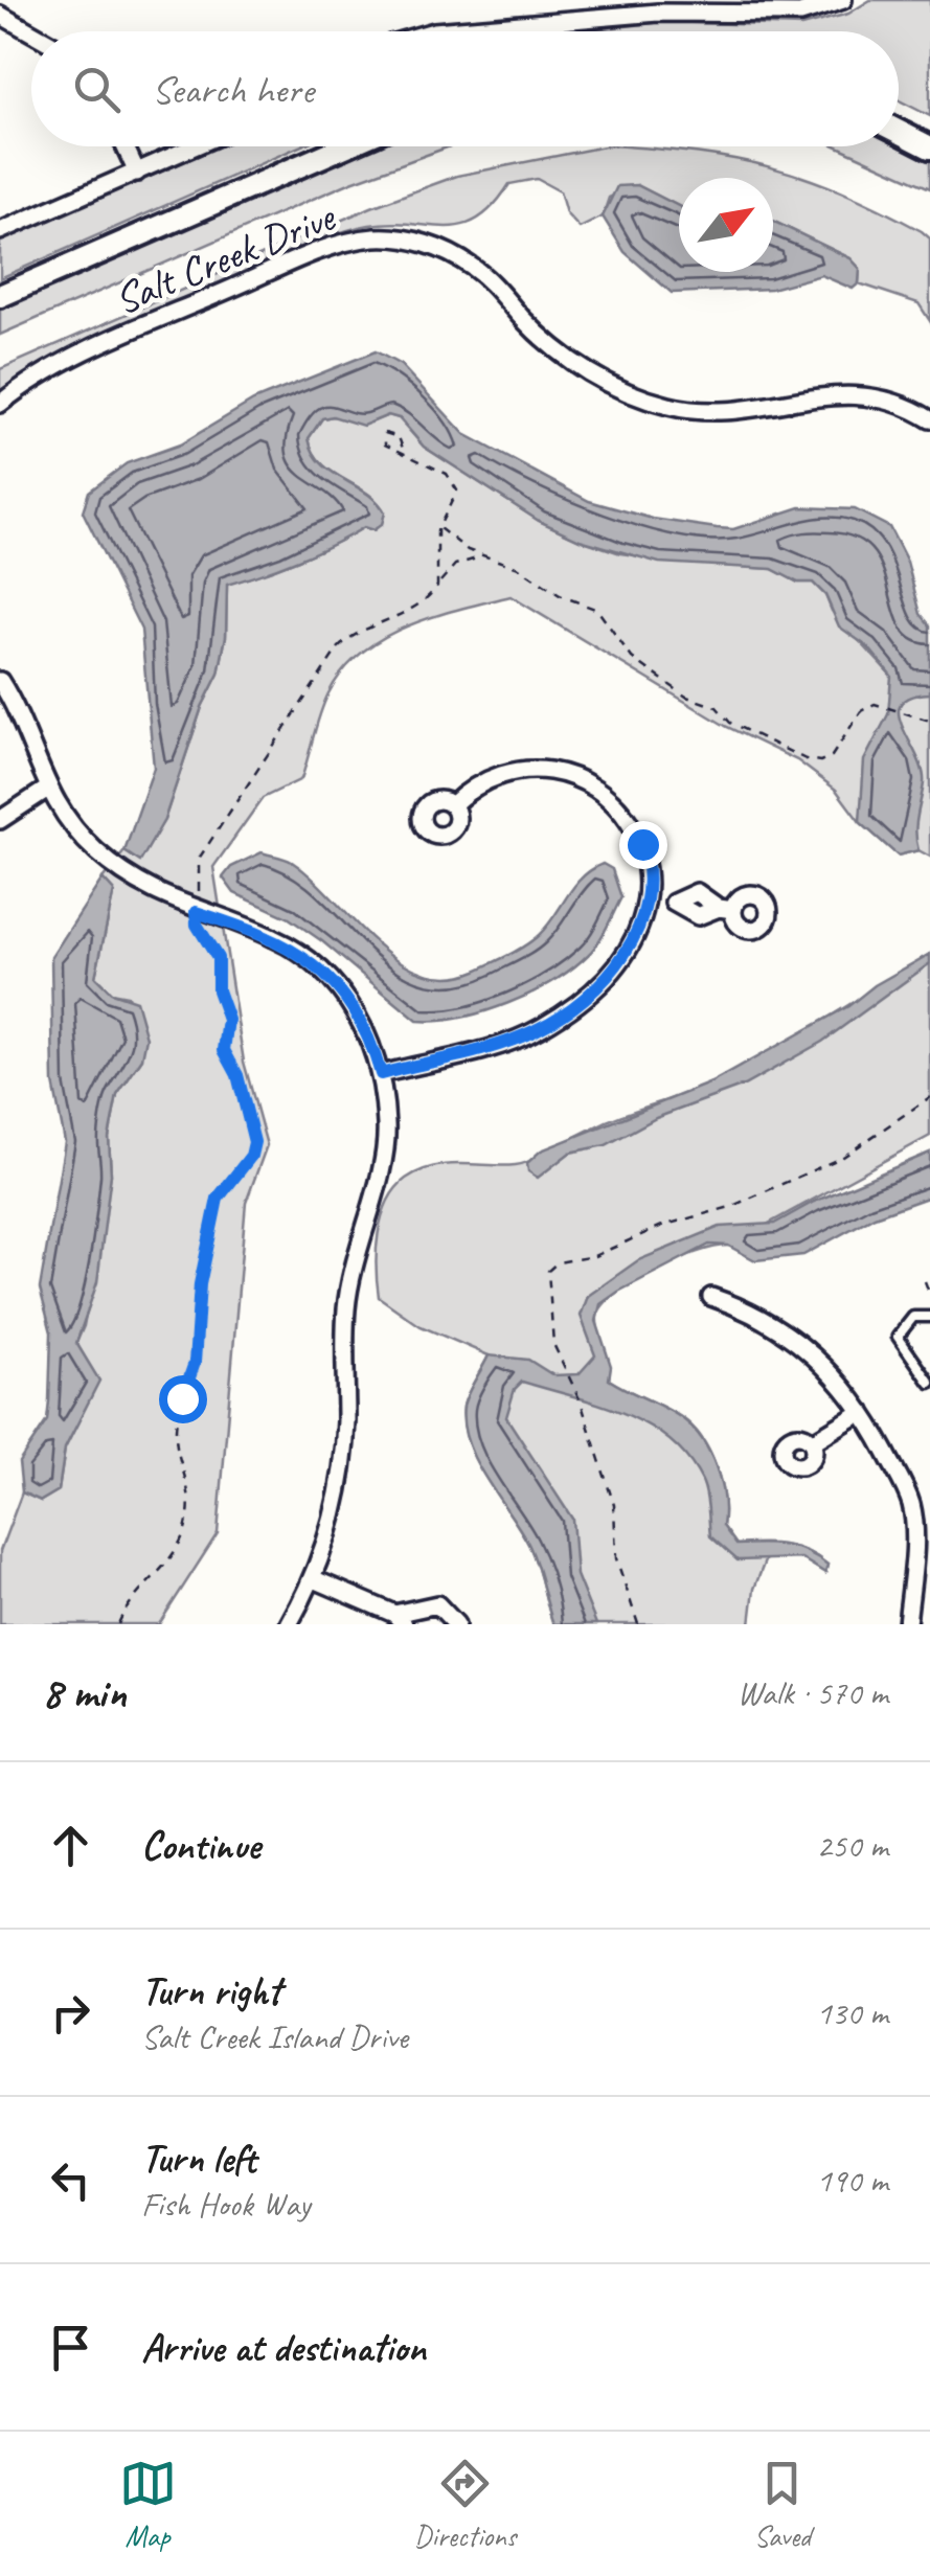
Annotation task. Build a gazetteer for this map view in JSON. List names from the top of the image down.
{
  "streets": {
    "street": ["Salt Creek Drive"]
  },
  "north": "top right",
  "page": {
    "search": "Search here",
    "heading": ["8 min", "Walk · 570 m"],
    "list": [
      ["Continue", "250 m"],
      ["Turn right", "Salt Creek Island Drive", "130 m"],
      ["Turn left", "Fish Hook Way", "190 m"],
      "Arrive at destination"
    ],
    "nav": ["Map", "Directions", "Saved"]
  }
}
